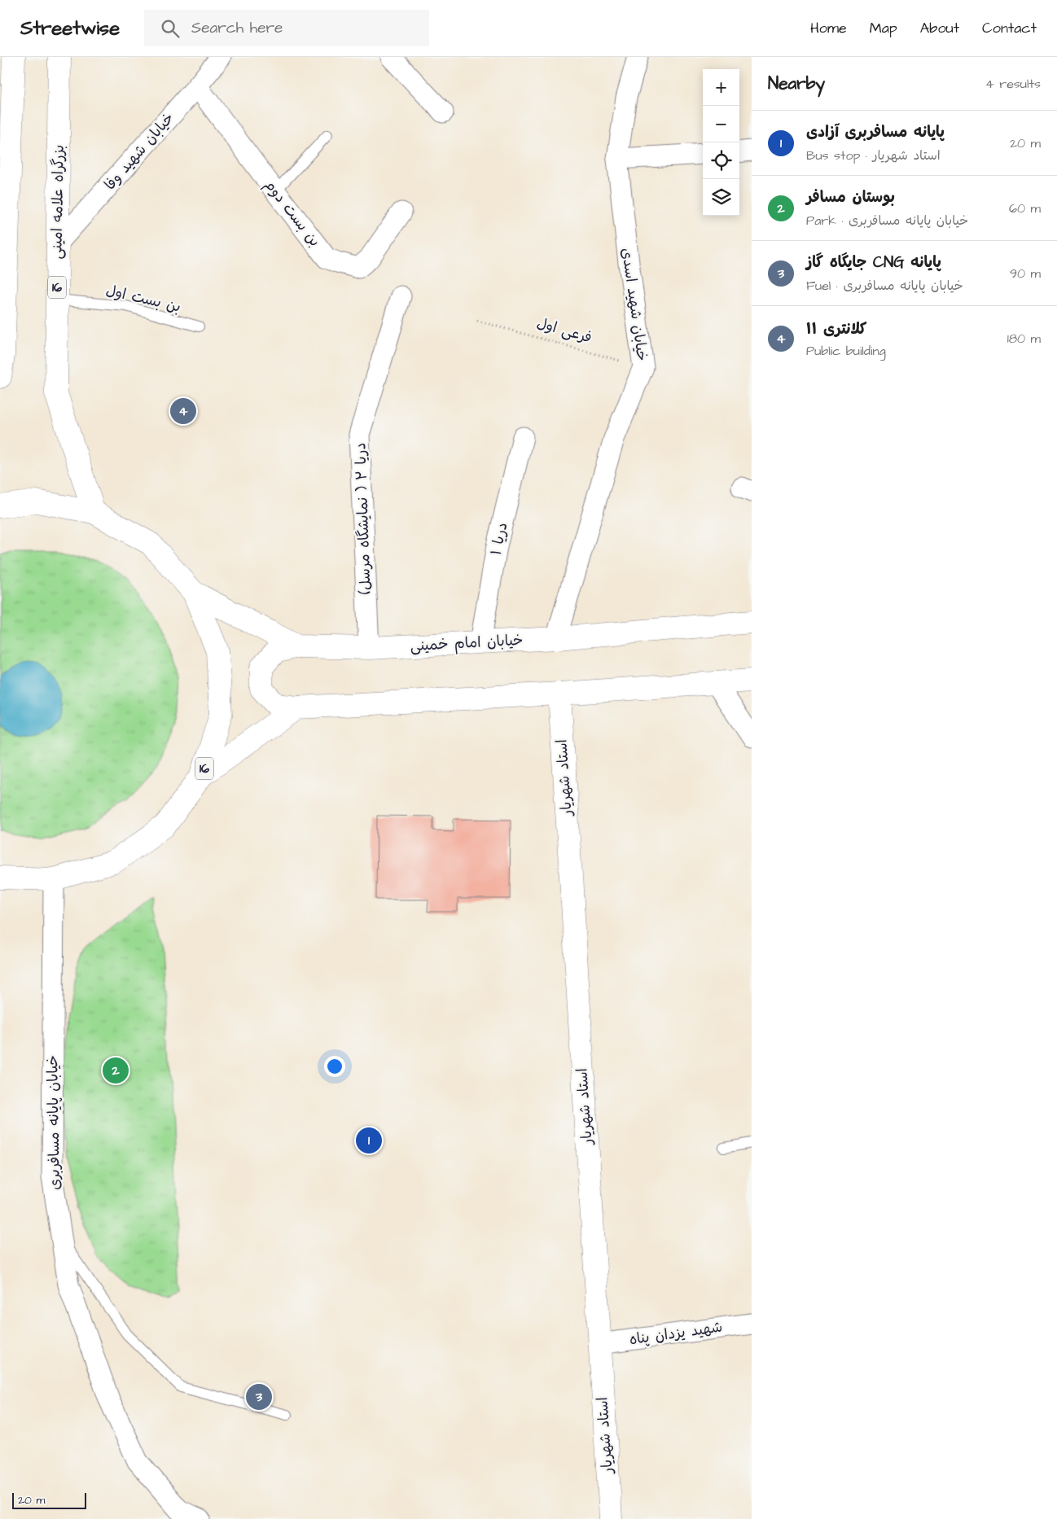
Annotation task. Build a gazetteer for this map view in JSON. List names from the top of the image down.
{
  "streets": {
    "main road": [
      "بزرگراه علامه امینی",
      "16",
      "خیابان امام خمینی",
      "استاد شهریار"
    ],
    "street": [
      "خیابان شهید وفا",
      "بن بست دوم",
      "خیابان شهید اسدی",
      "دریا ۲ ( نمایشگاه مرسل)",
      "دریا ۱",
      "خیابان پایانه مسافربری",
      "شهید یزدان پناه"
    ],
    "lane": ["بن بست اول"],
    "path": ["فرعی اول"]
  },
  "crossings": [
    ["خیابان شهید وفا", "بزرگراه علامه امینی"],
    ["خیابان شهید وفا", "بن بست دوم"],
    ["بزرگراه علامه امینی", "16"],
    ["بزرگراه علامه امینی", "بن بست اول"],
    ["16", "خیابان امام خمینی"],
    ["16", "خیابان پایانه مسافربری"],
    ["خیابان شهید اسدی", "فرعی اول"],
    ["خیابان شهید اسدی", "خیابان امام خمینی"],
    ["دریا ۲ ( نمایشگاه مرسل)", "خیابان امام خمینی"],
    ["دریا ۱", "خیابان امام خمینی"],
    ["استاد شهریار", "شهید یزدان پناه"]
  ],
  "scale_bar": "20 m",
  "page": {
    "header": "Streetwise",
    "search": "Search here",
    "nav": [
      "Home",
      "Map",
      "About",
      "Contact"
    ],
    "heading": ["Nearby", "4 results"],
    "map_buttons": ["+", "−"],
    "list": [
      {
        "mark": "1",
        "name": "پایانه مسافربری آزادی",
        "note": "Bus stop · استاد شهریار",
        "value": "20 m"
      },
      {
        "mark": "2",
        "name": "بوستان مسافر",
        "note": "Park · خیابان پایانه مسافربری",
        "value": "60 m"
      },
      {
        "mark": "3",
        "name": "جایگاه گاز CNG پایانه",
        "note": "Fuel · خیابان پایانه مسافربری",
        "value": "90 m"
      },
      {
        "mark": "4",
        "name": "کلانتری ۱۱",
        "note": "Public building",
        "value": "180 m"
      }
    ],
    "pins": [
      "4",
      "2",
      "1",
      "3"
    ],
    "scale": "20 m"
  }
}
